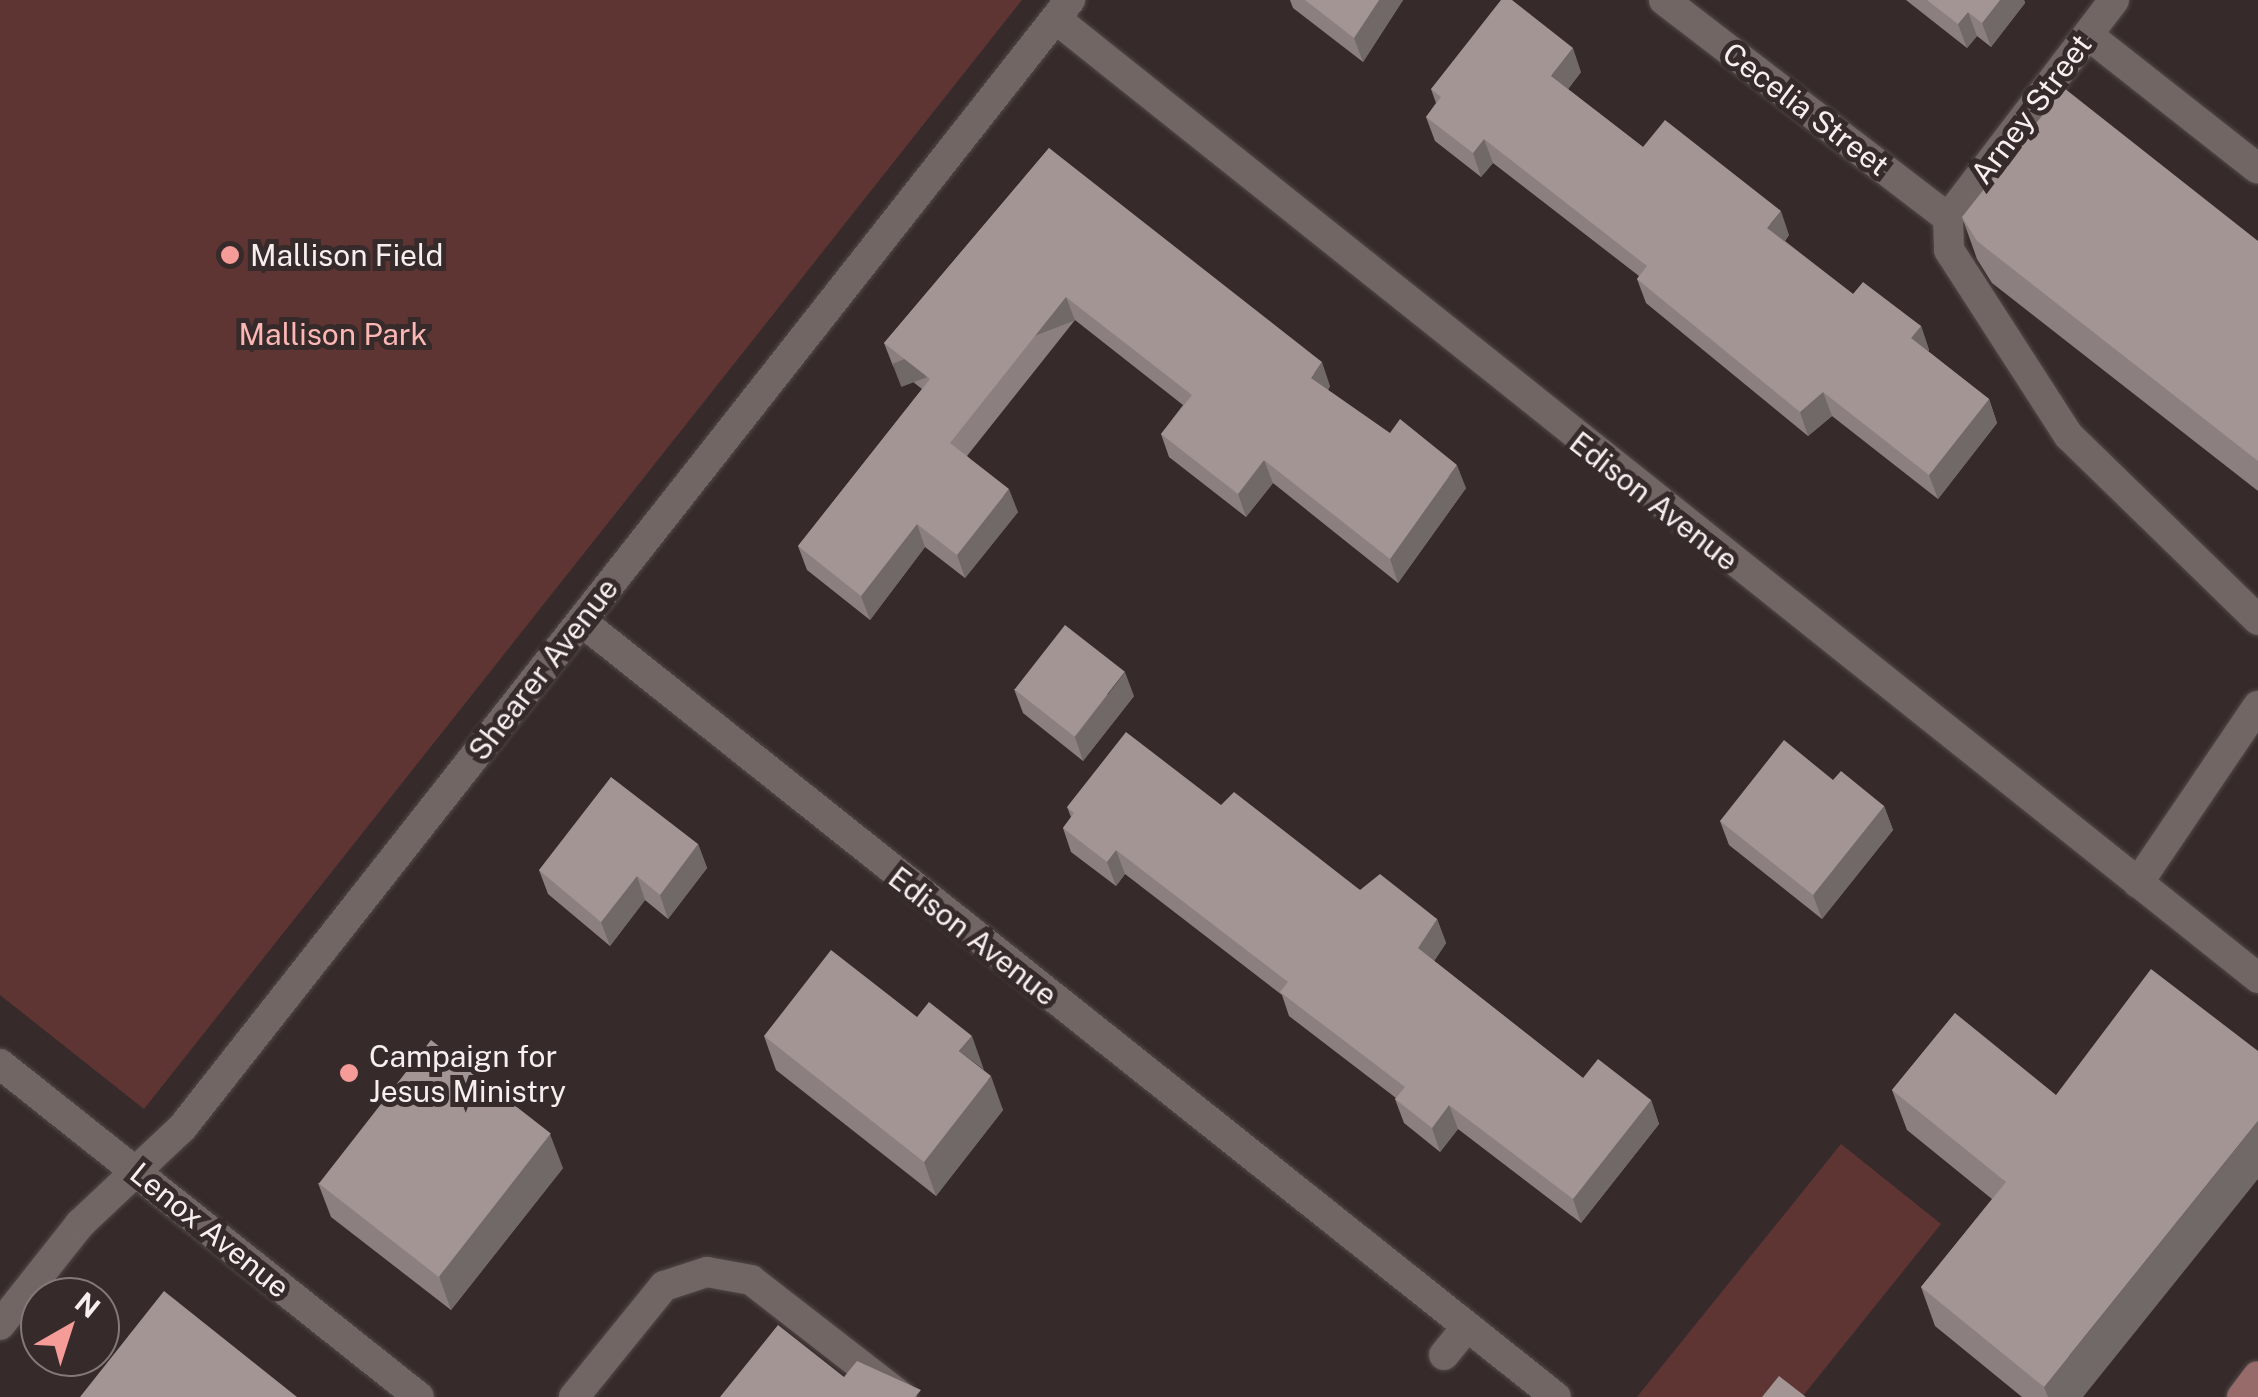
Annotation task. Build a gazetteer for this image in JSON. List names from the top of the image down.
{
  "streets": {
    "street": [
      "Cecelia Street",
      "Arney Street",
      "Edison Avenue",
      "Shearer Avenue",
      "Lenox Avenue"
    ]
  },
  "crossings": [
    ["Cecelia Street", "Arney Street"],
    ["Edison Avenue", "Shearer Avenue"],
    ["Shearer Avenue", "Lenox Avenue"]
  ],
  "parks": ["Mallison Park"],
  "places": ["Mallison Field", "Campaign for Jesus Ministry"],
  "north": "top right"
}
